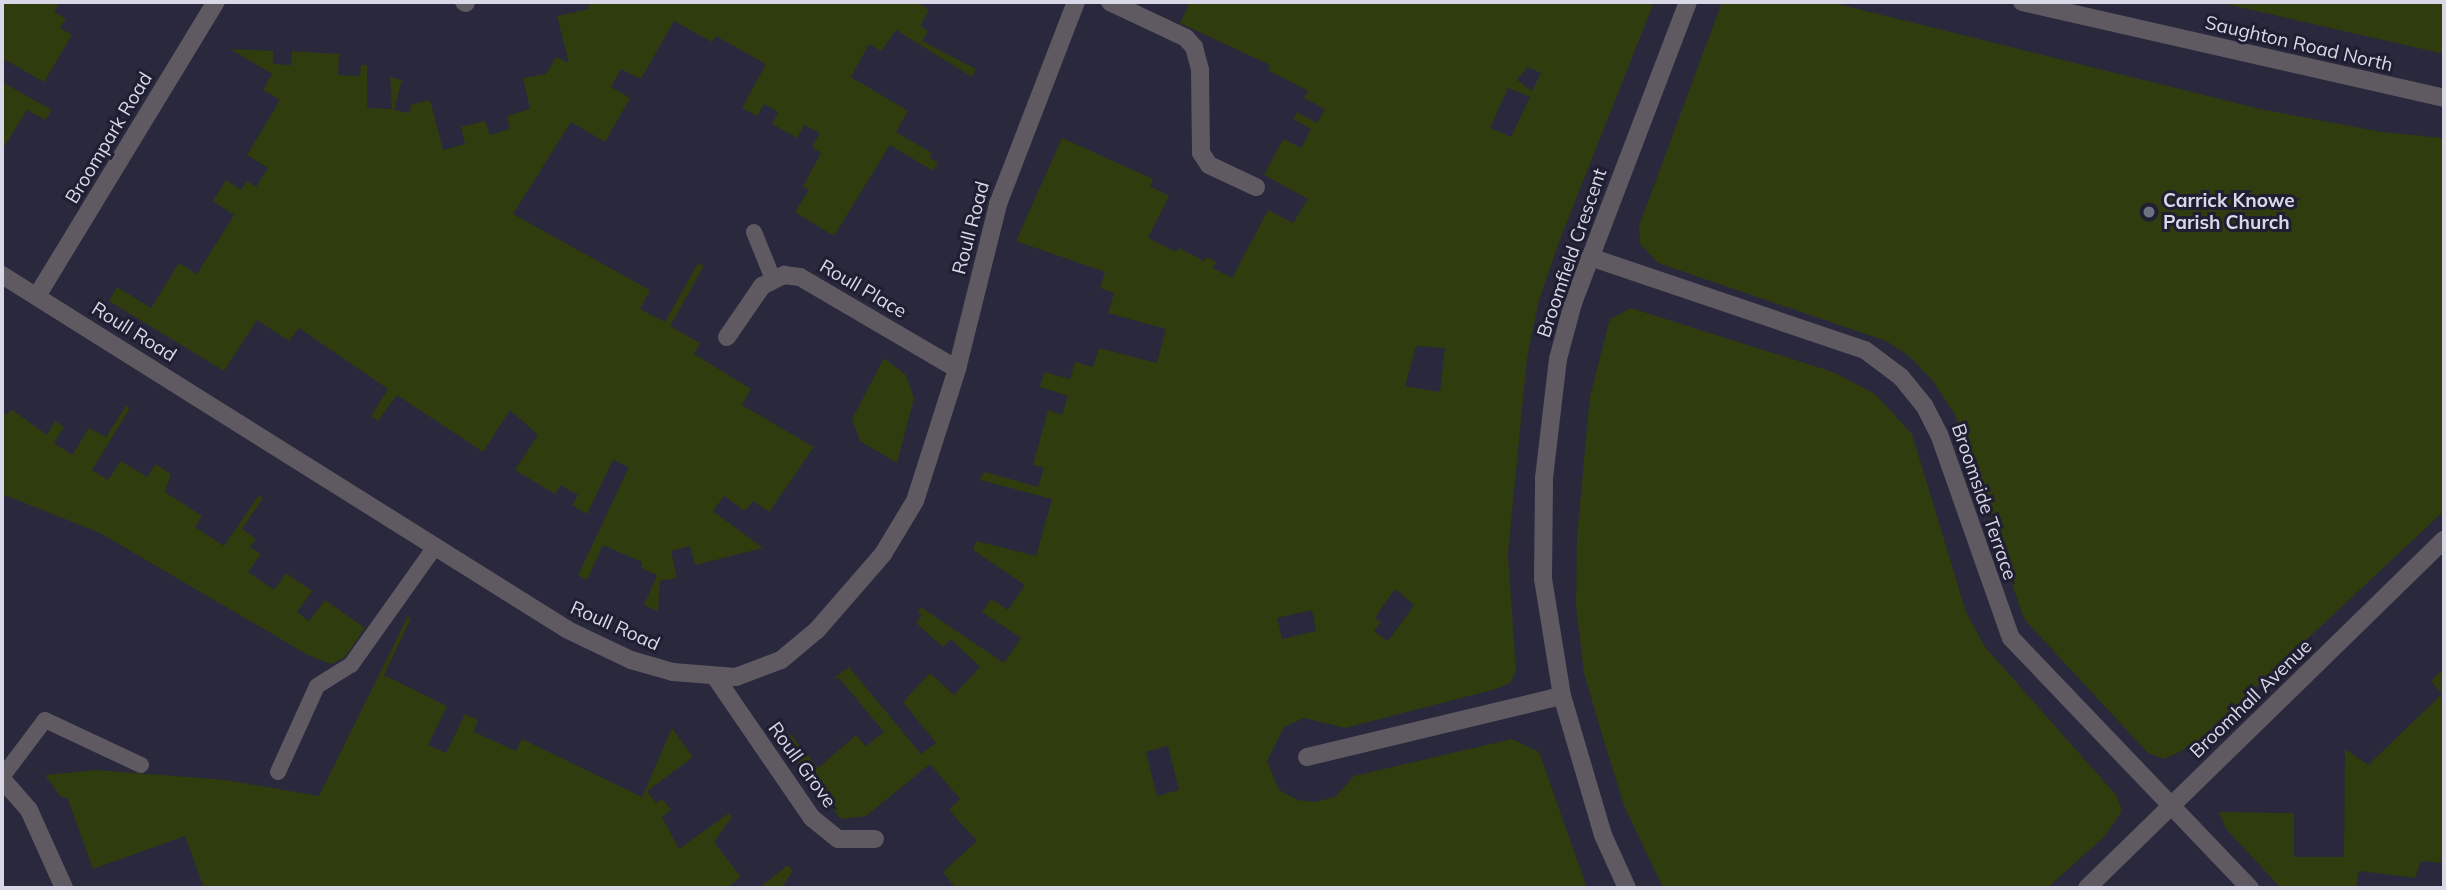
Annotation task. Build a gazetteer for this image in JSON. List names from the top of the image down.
{
  "streets": {
    "street": [
      "Saughton Road North",
      "Broompark Road",
      "Roull Road",
      "Broomfield Crescent",
      "Roull Place",
      "Broomside Terrace",
      "Broomhall Avenue",
      "Roull Grove"
    ]
  },
  "crossings": [
    ["Broompark Road", "Roull Road"],
    ["Roull Road", "Roull Place"],
    ["Roull Road", "Roull Grove"],
    ["Broomfield Crescent", "Broomside Terrace"],
    ["Broomside Terrace", "Broomhall Avenue"]
  ],
  "places": ["Carrick Knowe Parish Church"]
}
